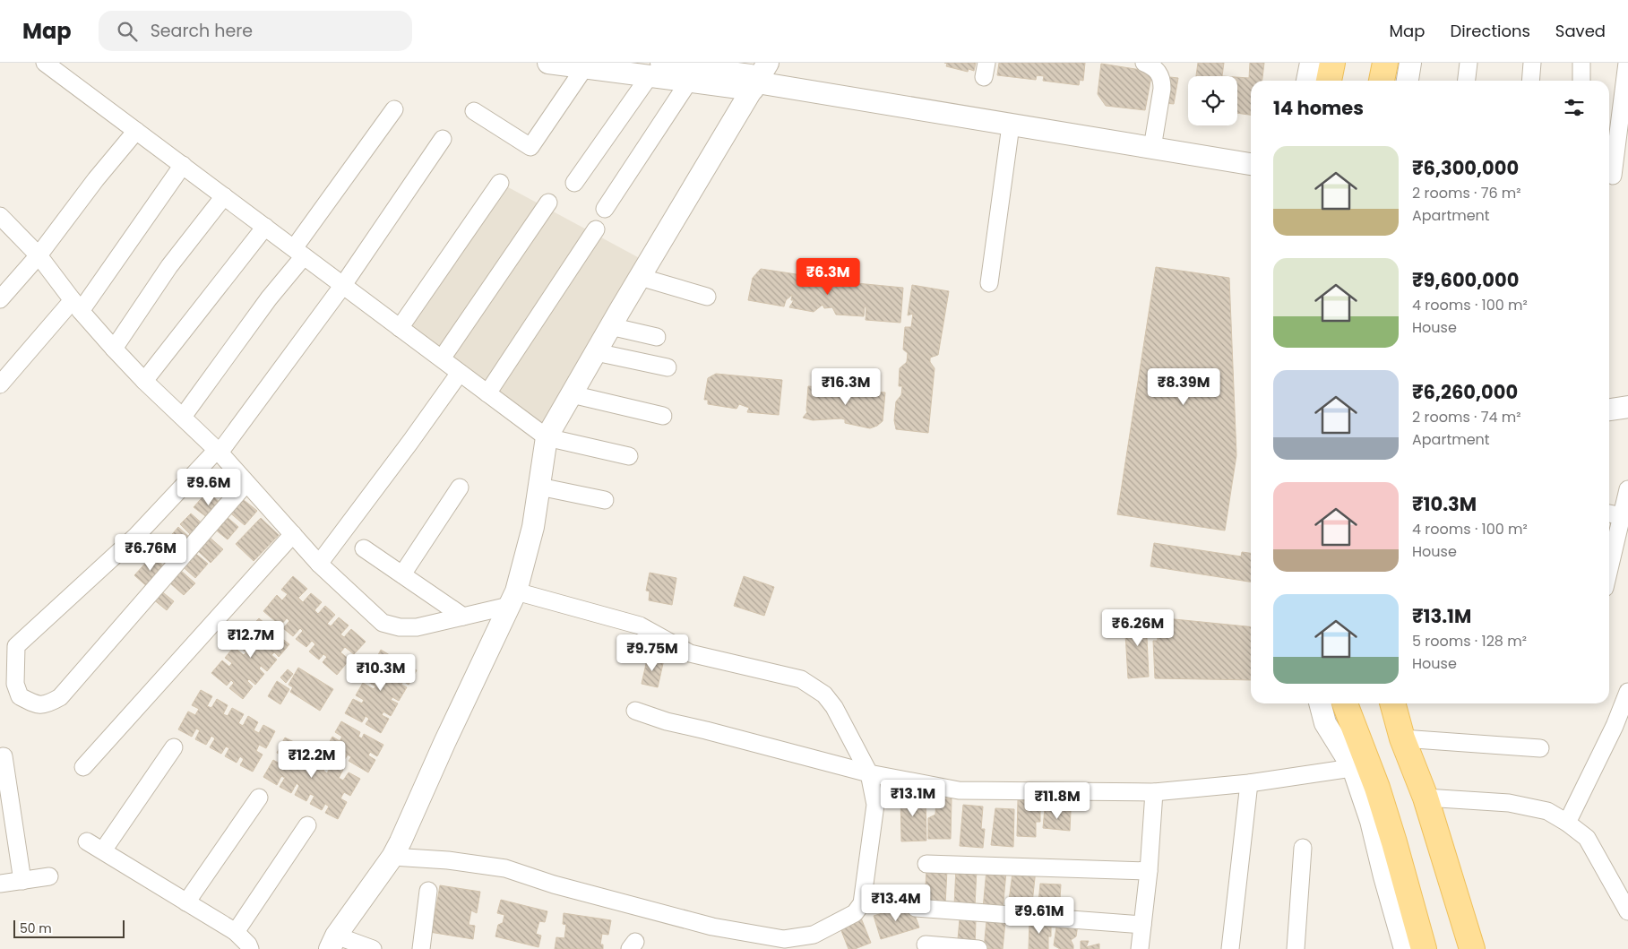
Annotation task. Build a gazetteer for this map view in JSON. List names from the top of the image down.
{
  "scale_bar": "50 m",
  "page": {
    "header": "Map",
    "search": "Search here",
    "nav": ["Map", "Directions", "Saved"],
    "heading": "14 homes",
    "list": [
      {
        "name": "₹6,300,000",
        "note": "2 rooms · 76 m² · Apartment"
      },
      {
        "name": "₹9,600,000",
        "note": "4 rooms · 100 m² · House"
      },
      {
        "name": "₹6,260,000",
        "note": "2 rooms · 74 m² · Apartment"
      },
      {
        "name": "₹10.3M",
        "note": "4 rooms · 100 m² · House"
      },
      {
        "name": "₹13.1M",
        "note": "5 rooms · 128 m² · House"
      }
    ],
    "price": [
      "₹6.3M",
      "₹16.3M",
      "₹8.39M",
      "₹9.6M",
      "₹6.76M",
      "₹6.26M",
      "₹12.7M",
      "₹9.75M",
      "₹10.3M",
      "₹12.2M",
      "₹13.1M",
      "₹11.8M",
      "₹13.4M",
      "₹9.61M"
    ],
    "scale": "50 m"
  }
}
